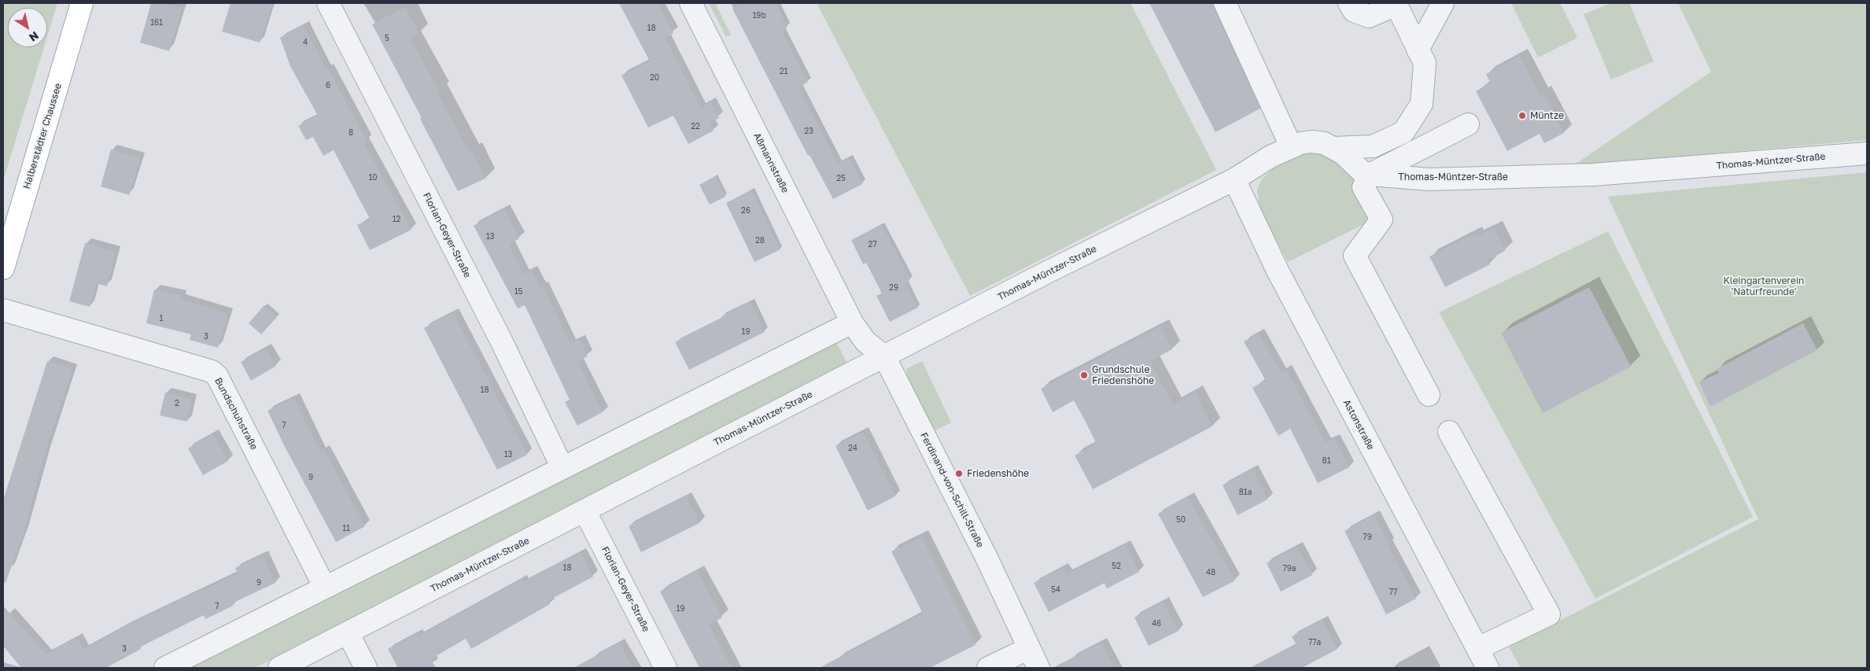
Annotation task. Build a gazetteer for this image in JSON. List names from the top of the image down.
{
  "streets": {
    "main road": ["Halberstädter Chaussee"],
    "street": [
      "Thomas-Müntzer-Straße",
      "Aßmannstraße",
      "Florian-Geyer-Straße",
      "Bundschuhstraße",
      "Astonstraße",
      "Ferdinand-von-Schill-Straße"
    ]
  },
  "crossings": [
    ["Thomas-Müntzer-Straße", "Florian-Geyer-Straße"],
    ["Thomas-Müntzer-Straße", "Astonstraße"],
    ["Thomas-Müntzer-Straße", "Ferdinand-von-Schill-Straße"],
    ["Aßmannstraße", "Ferdinand-von-Schill-Straße"]
  ],
  "parks": ["Kleingartenverein 'Naturfreunde'"],
  "places": ["Müntze", "Grundschule Friedenshöhe", "Friedenshöhe"],
  "house_numbers": [
    "19b",
    "161",
    "18",
    "5",
    "4",
    "21",
    "20",
    "6",
    "22",
    "23",
    "8",
    "10",
    "25",
    "26",
    "12",
    "13",
    "28",
    "27",
    "29",
    "15",
    "1",
    "19",
    "3",
    "18",
    "2",
    "7",
    "24",
    "13",
    "81",
    "9",
    "81a",
    "50",
    "11",
    "79",
    "52",
    "18",
    "79a",
    "48",
    "9",
    "54",
    "77",
    "7",
    "19",
    "46",
    "77a",
    "3"
  ],
  "north": "bottom right"
}
